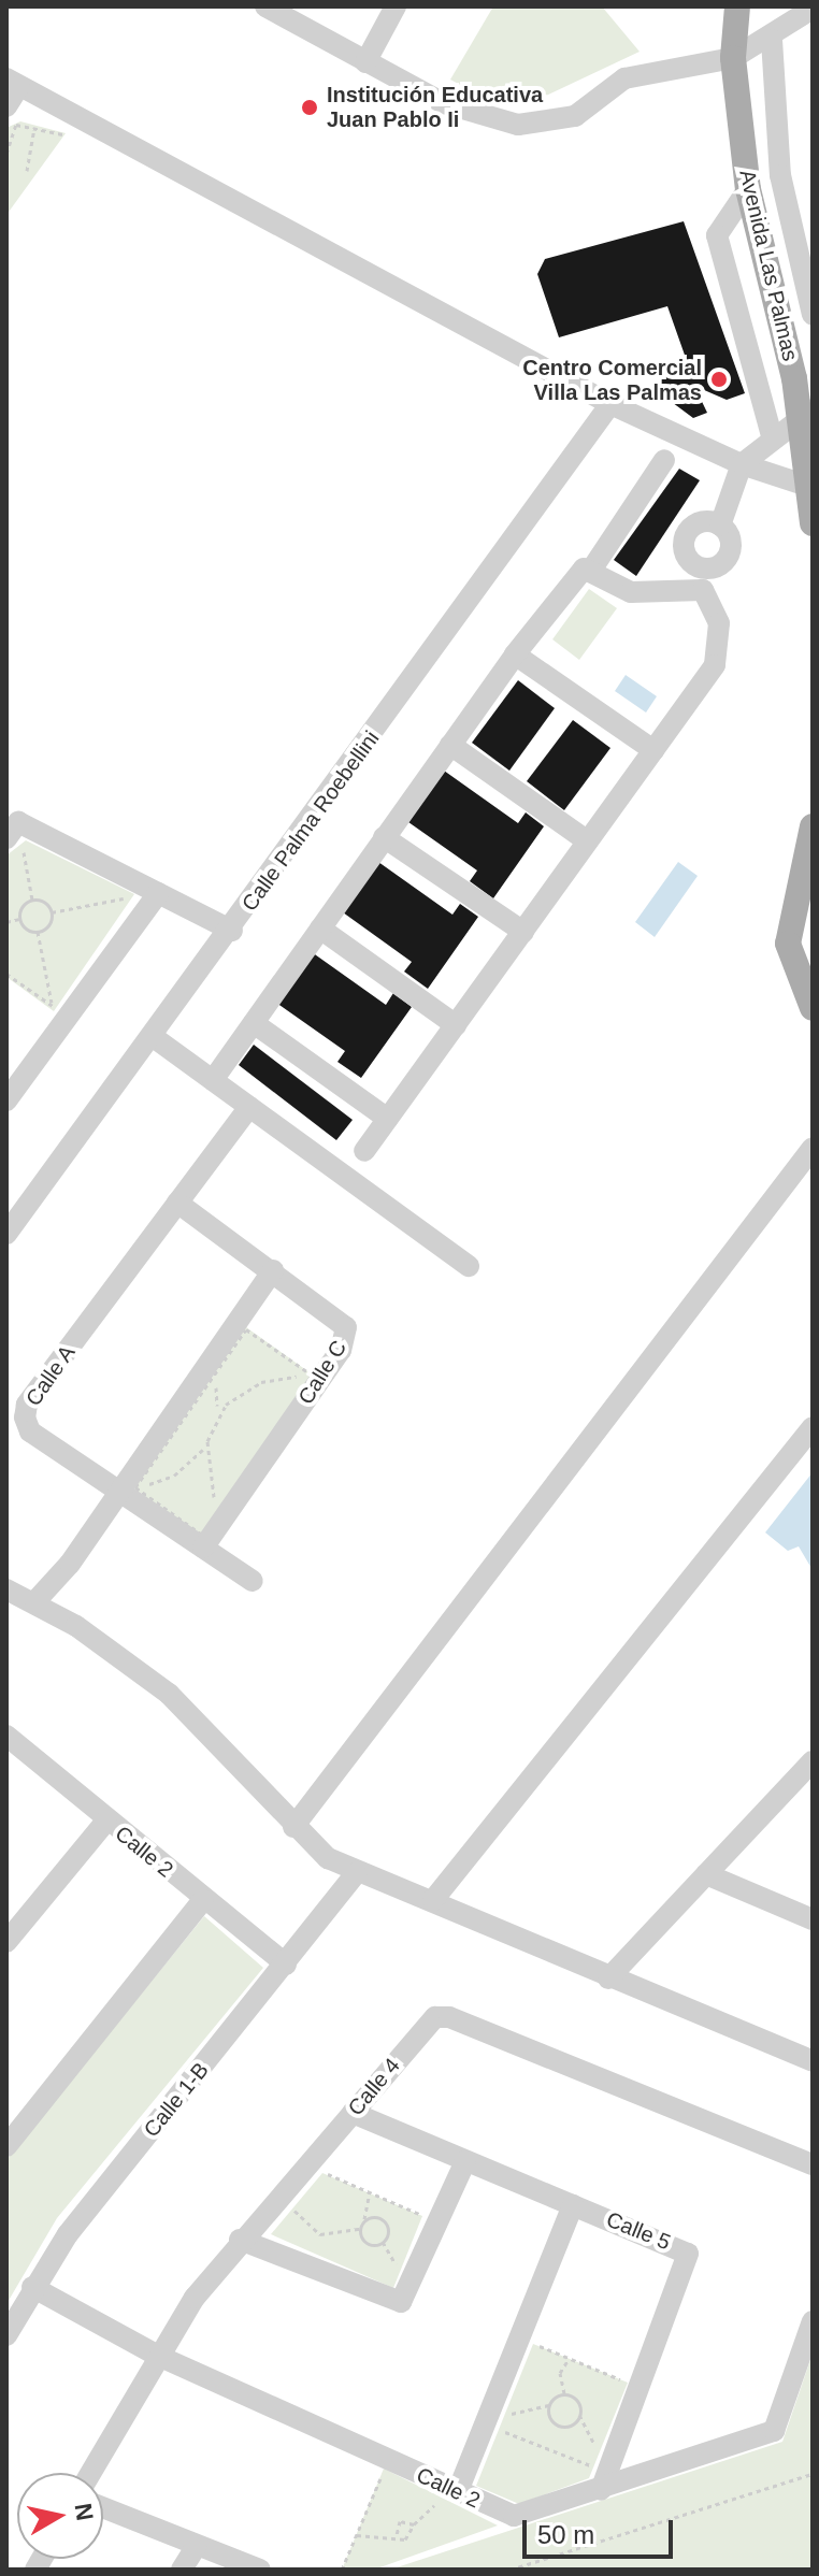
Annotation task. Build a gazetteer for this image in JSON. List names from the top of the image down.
{
  "streets": {
    "main road": ["Avenida Las Palmas"],
    "street": [
      "Calle Palma Roebellini",
      "Calle C",
      "Calle A",
      "Calle 2",
      "Calle 4",
      "Calle 1-B",
      "Calle 5"
    ]
  },
  "crossings": [
    ["Calle C", "Calle A"],
    ["Calle 2", "Calle 4"],
    ["Calle 2", "Calle 1-B"],
    ["Calle 2", "Calle 5"],
    ["Calle 4", "Calle 5"]
  ],
  "places": ["Institución Educativa Juan Pablo Ii", "Centro Comercial Villa Las Palmas"],
  "scale_bar": "50 m",
  "north": "right"
}
